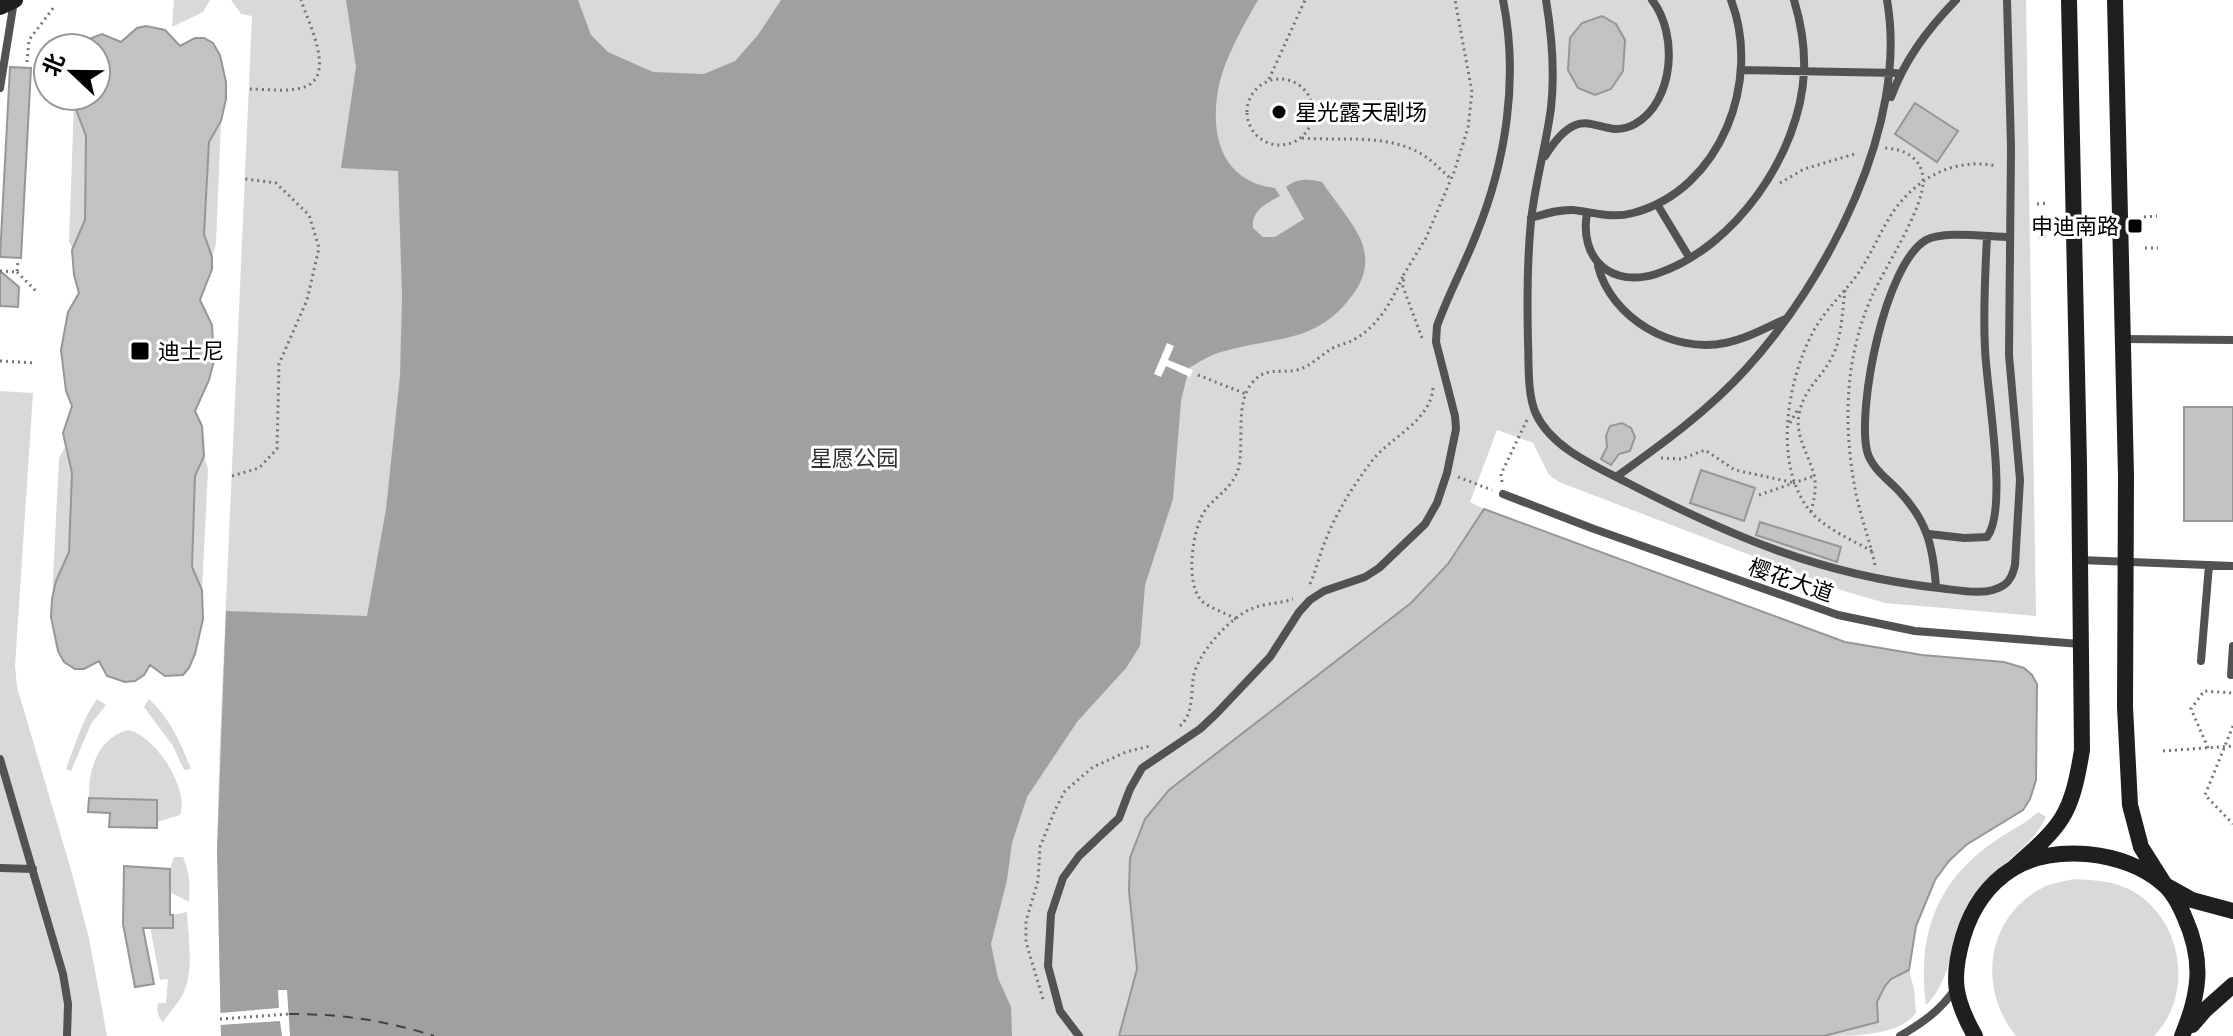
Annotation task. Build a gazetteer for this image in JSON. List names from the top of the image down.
{
  "streets": {
    "lane": ["樱花大道"]
  },
  "parks": ["星愿公园"],
  "places": {
    "other": ["星光露天剧场"],
    "transit": ["申迪南路", "迪士尼"]
  },
  "north": "left"
}
